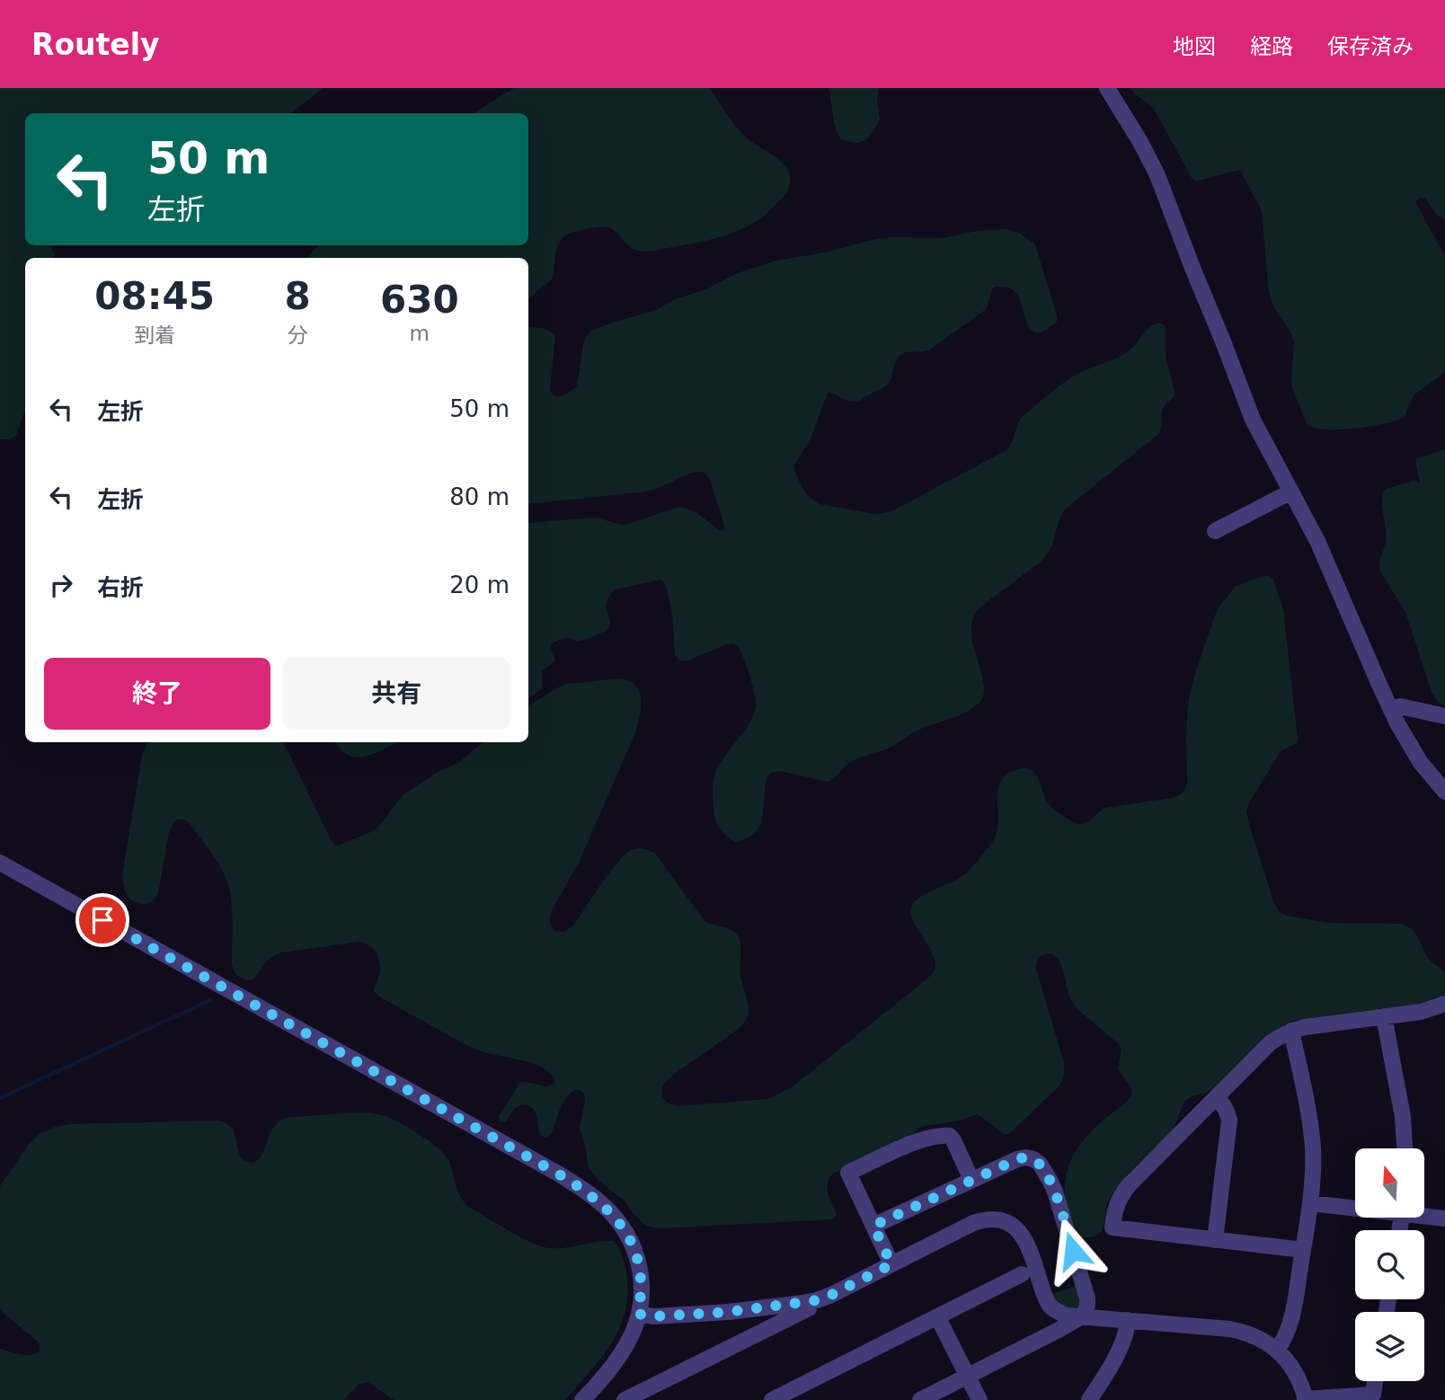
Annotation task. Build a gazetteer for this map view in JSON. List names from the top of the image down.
{
  "north": "top",
  "page": {
    "header": "Routely",
    "nav": ["地図", "経路", "保存済み"],
    "turn": ["50 m", "左折"],
    "eta": [
      "08:45",
      "到着",
      "8",
      "分",
      "630",
      "m"
    ],
    "list": [
      {
        "name": "左折",
        "value": "50 m"
      },
      {
        "name": "左折",
        "value": "80 m"
      },
      {
        "name": "右折",
        "value": "20 m"
      }
    ],
    "buttons": ["終了", "共有"]
  }
}
